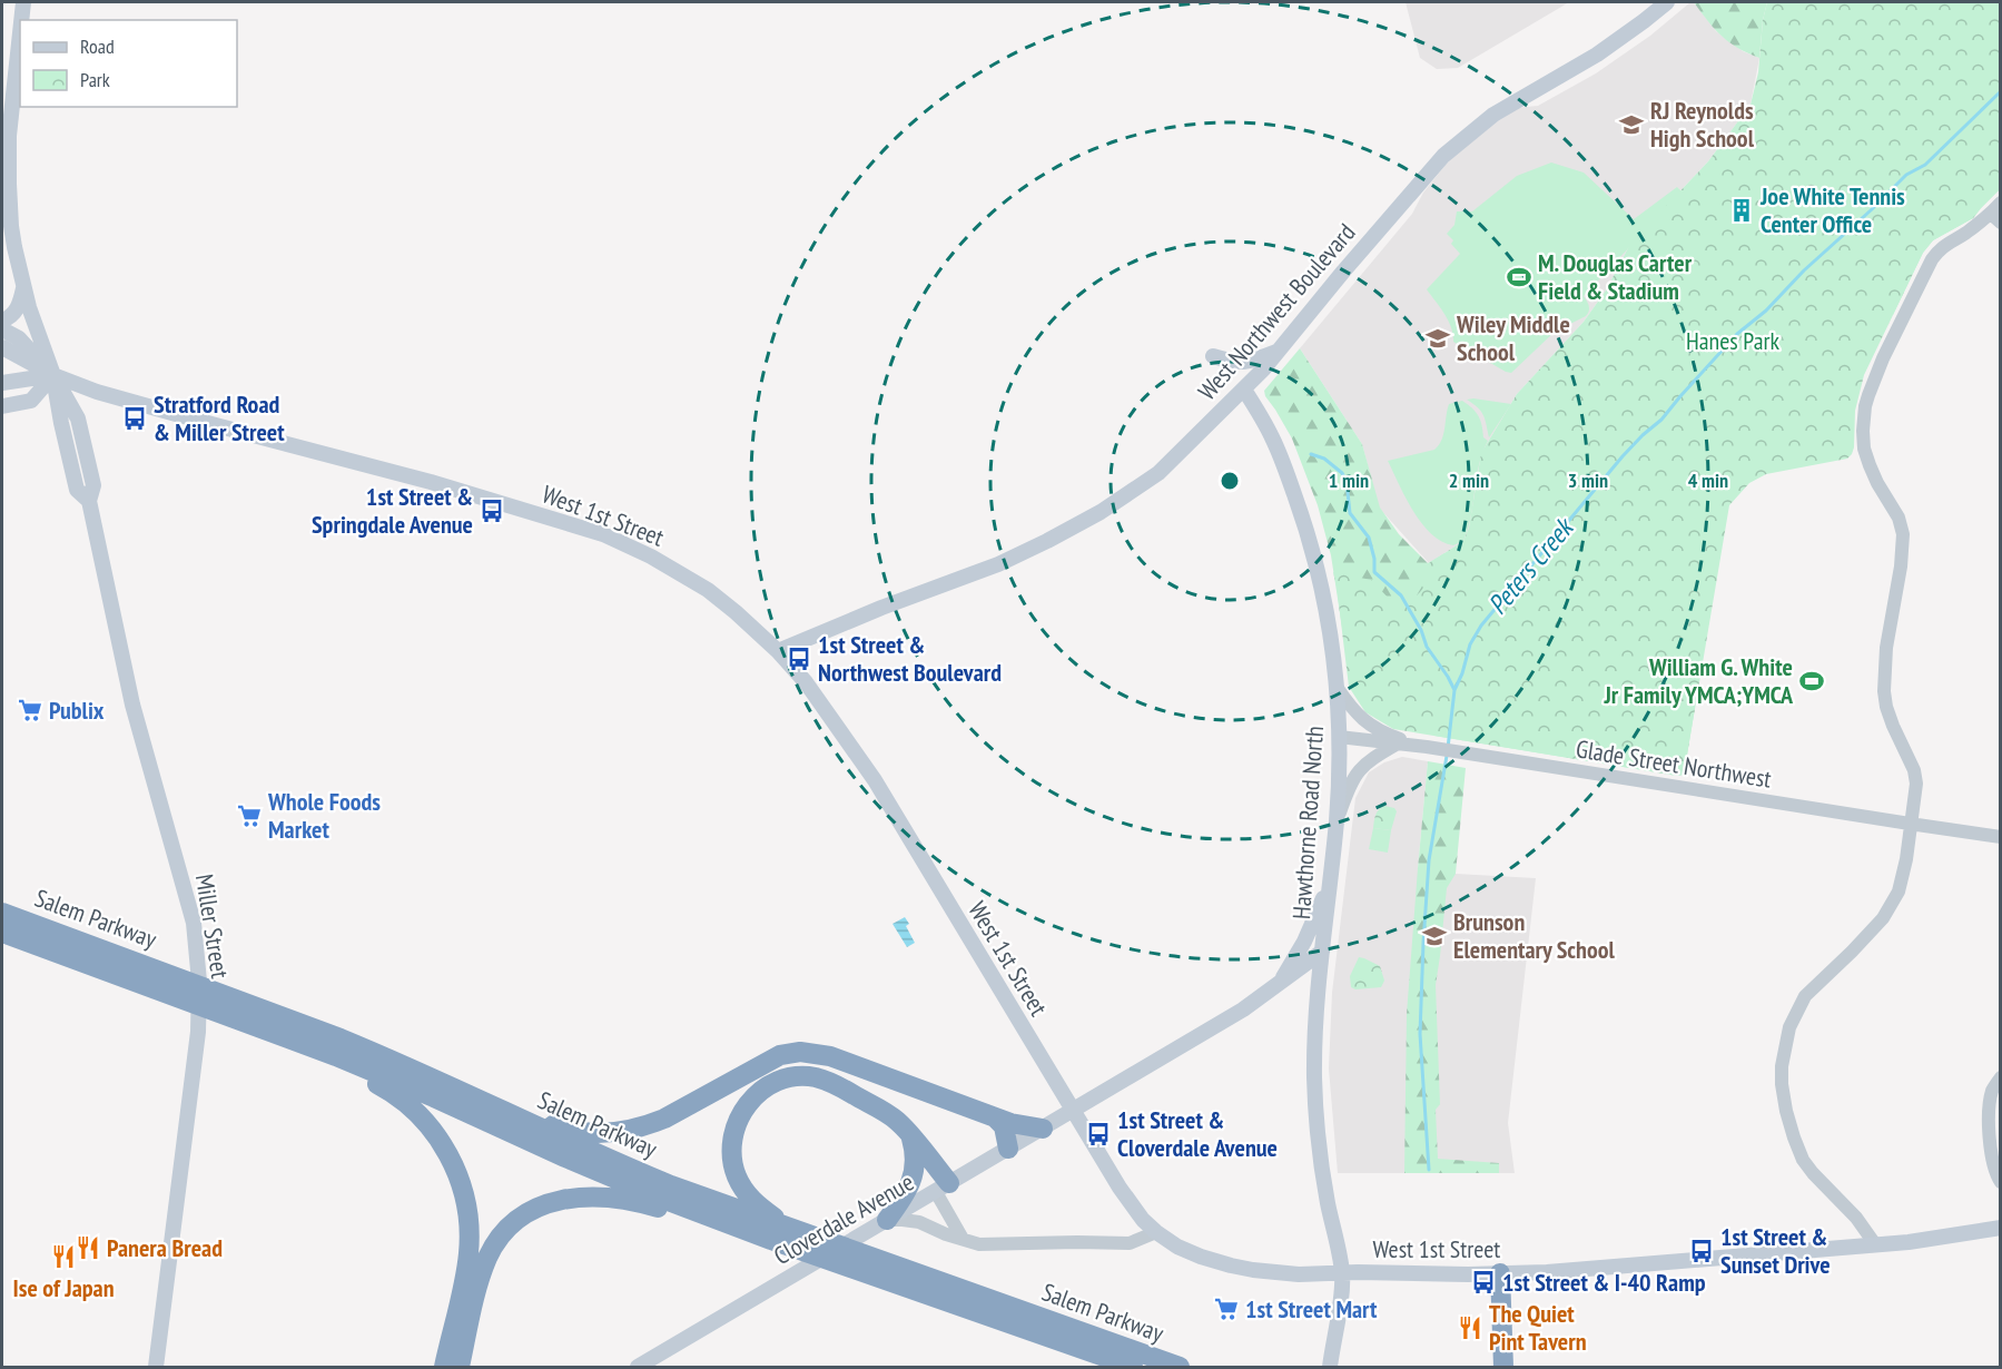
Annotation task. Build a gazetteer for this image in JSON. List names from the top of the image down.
{
  "streets": {
    "highway": ["Salem Parkway"],
    "main road": [
      "West Northwest Boulevard",
      "West 1st Street",
      "Hawthorne Road North",
      "Miller Street",
      "Cloverdale Avenue"
    ],
    "street": ["Glade Street Northwest"]
  },
  "crossings": [
    ["West Northwest Boulevard", "West 1st Street"],
    ["West Northwest Boulevard", "Hawthorne Road North"],
    ["West 1st Street", "Hawthorne Road North"],
    ["West 1st Street", "Miller Street"],
    ["West 1st Street", "Cloverdale Avenue"],
    ["Glade Street Northwest", "Hawthorne Road North"],
    ["Hawthorne Road North", "Cloverdale Avenue"]
  ],
  "water": ["Peters Creek"],
  "parks": ["Hanes Park"],
  "places": {
    "school or university": ["RJ Reynolds High School", "Wiley Middle School", "Brunson Elementary School"],
    "building": ["Joe White Tennis Center Office"],
    "sports": ["M. Douglas Carter Field & Stadium", "William G. White Jr Family YMCA;YMCA"],
    "bus stop": [
      "Stratford Road & Miller Street",
      "1st Street & Springdale Avenue",
      "1st Street & Northwest Boulevard",
      "1st Street & Cloverdale Avenue",
      "1st Street & Sunset Drive",
      "1st Street & I-40 Ramp"
    ],
    "supermarket": ["Publix", "Whole Foods Market", "1st Street Mart"],
    "restaurant": ["Panera Bread", "Ise of Japan", "The Quiet Pint Tavern"]
  },
  "legend": ["Road", "Park"],
  "rings": [
    "1 min",
    "2 min",
    "3 min",
    "4 min"
  ]
}
